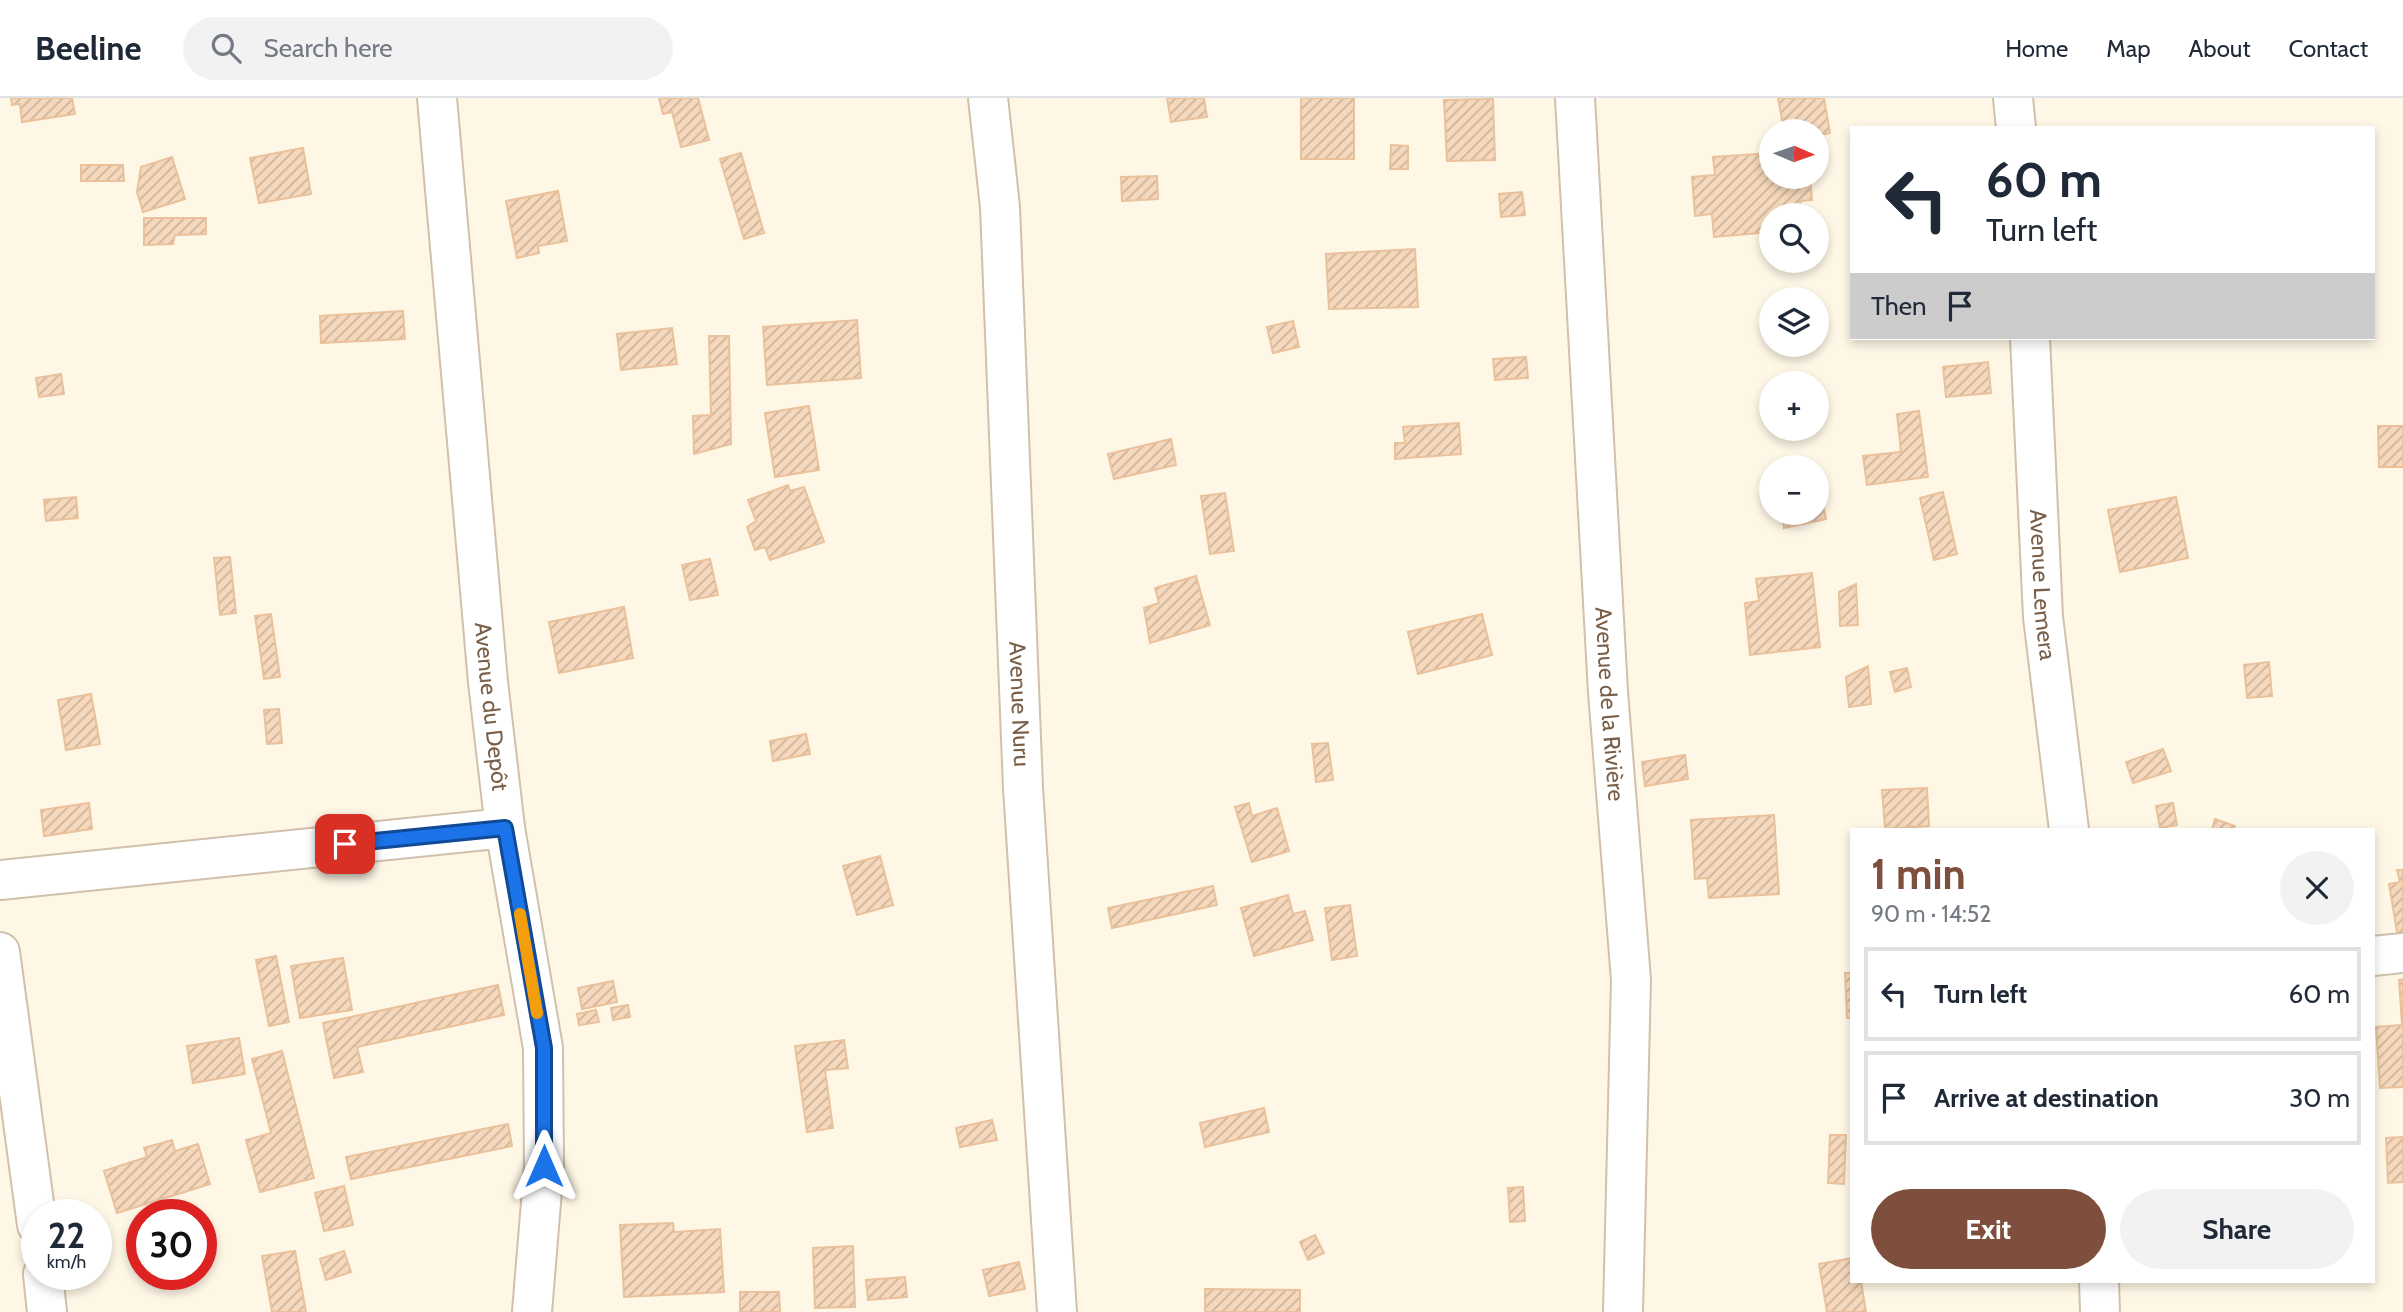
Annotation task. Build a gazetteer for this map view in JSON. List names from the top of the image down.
{
  "streets": {
    "street": [
      "Avenue Lemera",
      "Avenue Nuru",
      "Avenue de la Rivière",
      "Avenue du Depôt"
    ]
  },
  "north": "right",
  "page": {
    "header": "Beeline",
    "search": "Search here",
    "nav": [
      "Home",
      "Map",
      "About",
      "Contact"
    ],
    "map_buttons": ["+", "−"],
    "turn": ["60 m", "Turn left"],
    "then": "Then",
    "heading": ["1 min", "90 m · 14:52"],
    "list": [
      {
        "name": "Turn left",
        "value": "60 m"
      },
      {
        "name": "Arrive at destination",
        "value": "30 m"
      }
    ],
    "buttons": ["Exit", "Share"],
    "speed": "22 km/h",
    "limit": "30"
  }
}
